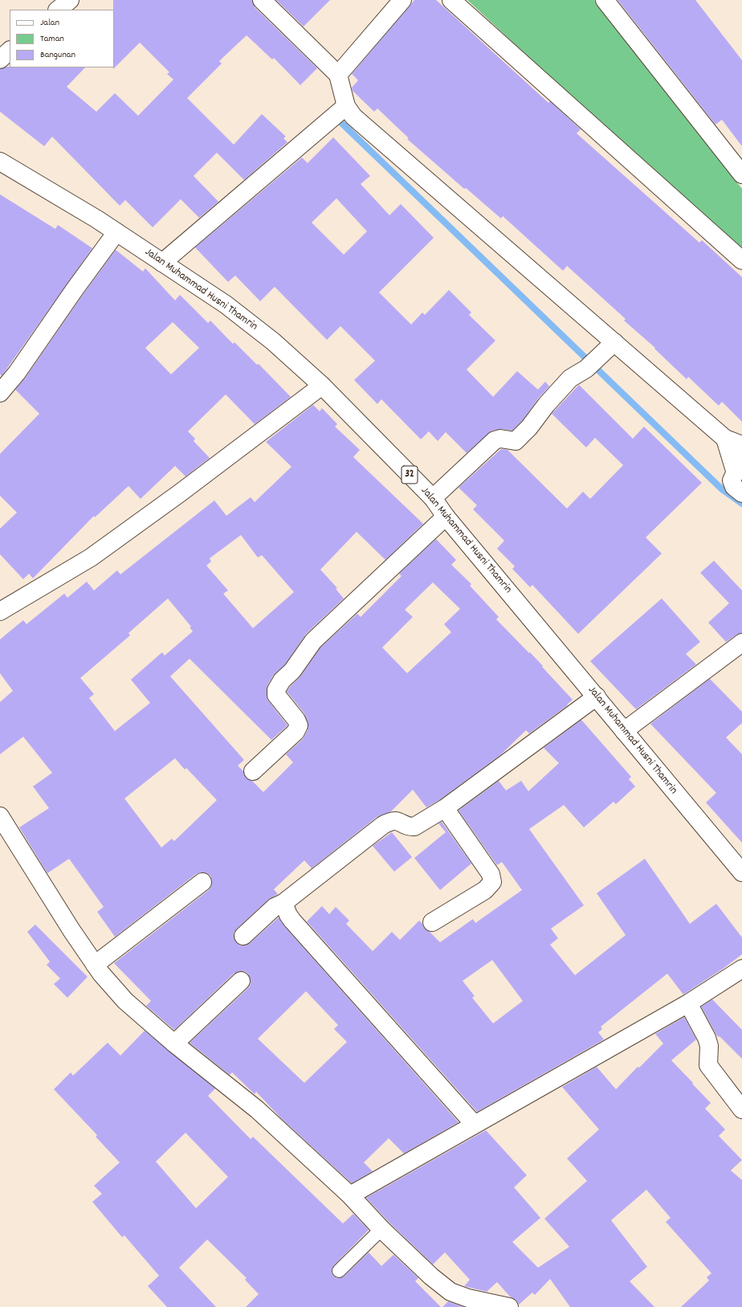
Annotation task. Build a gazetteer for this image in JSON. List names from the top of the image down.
{
  "streets": {
    "main road": ["Jalan Muhammad Husni Thamrin", "32"]
  },
  "legend": ["Jalan", "Taman", "Bangunan"]
}
